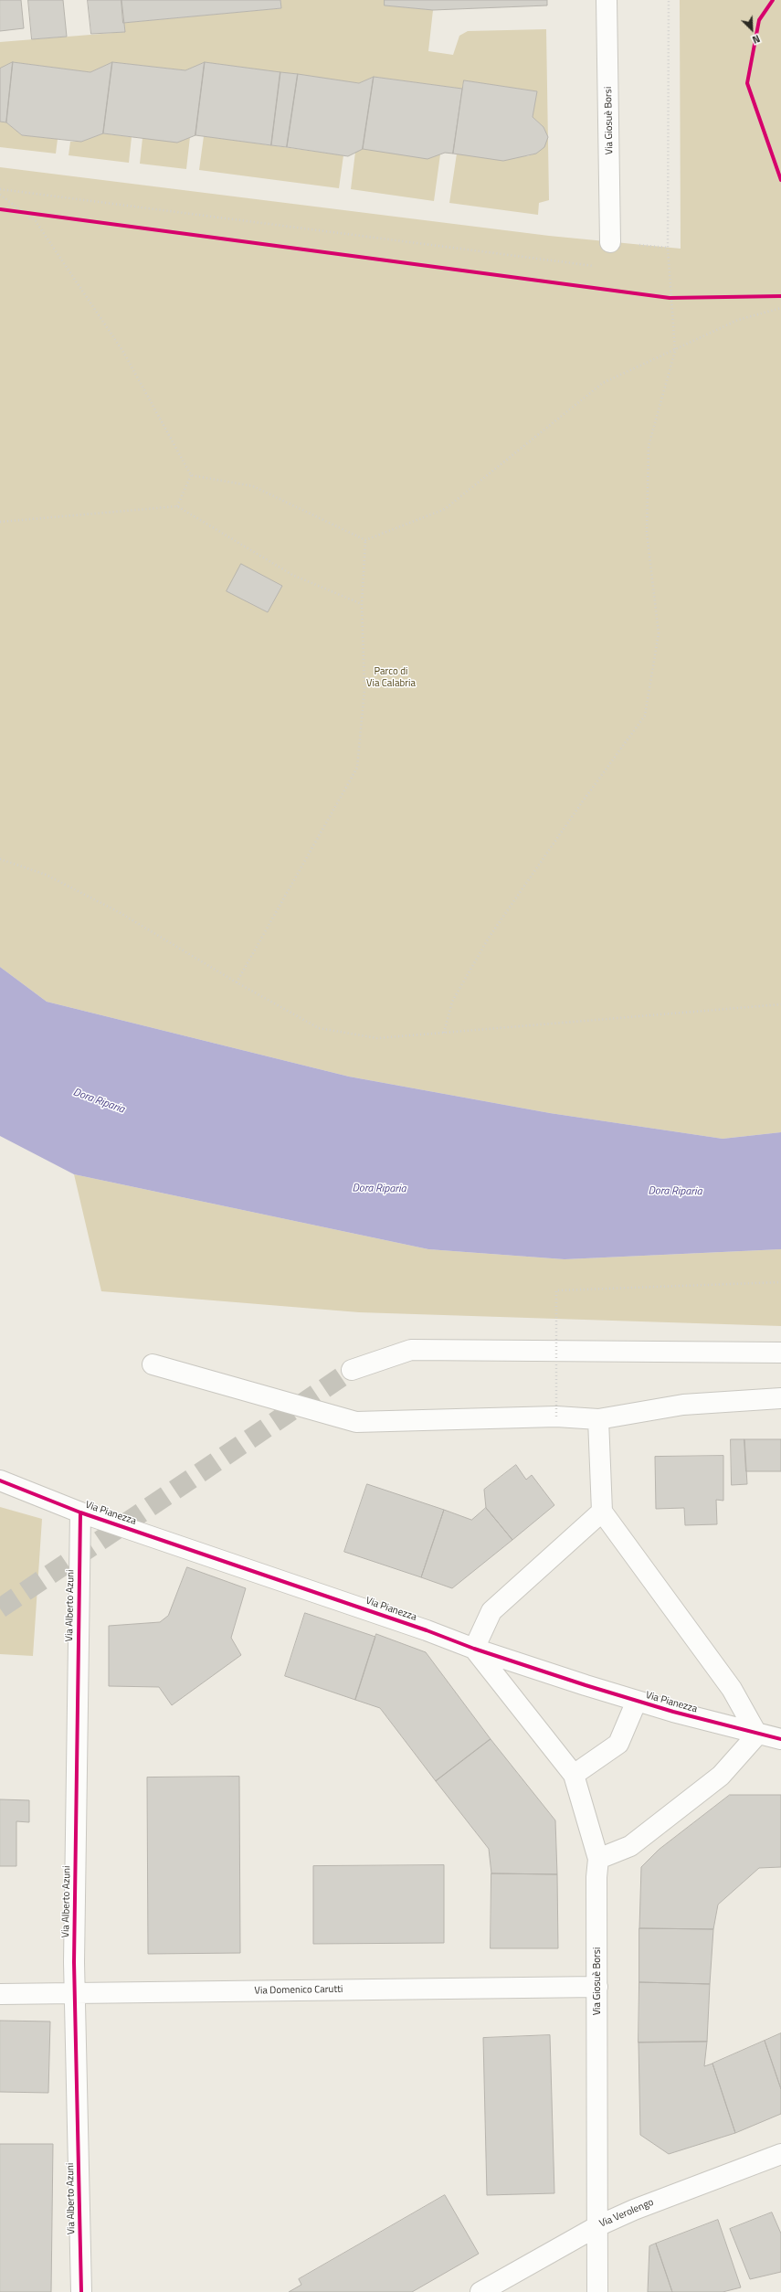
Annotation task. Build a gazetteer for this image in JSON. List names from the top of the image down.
{
  "streets": {
    "street": [
      "Via Giosuè Borsi",
      "Via Pianezza",
      "Via Alberto Azuni",
      "Via Domenico Carutti",
      "Via Verolengo"
    ]
  },
  "crossings": [
    ["Via Giosuè Borsi", "Via Domenico Carutti"],
    ["Via Giosuè Borsi", "Via Verolengo"],
    ["Via Pianezza", "Via Alberto Azuni"],
    ["Via Alberto Azuni", "Via Domenico Carutti"]
  ],
  "water": ["Dora Riparia"],
  "parks": ["Parco di Via Calabria"],
  "north": "bottom right"
}
